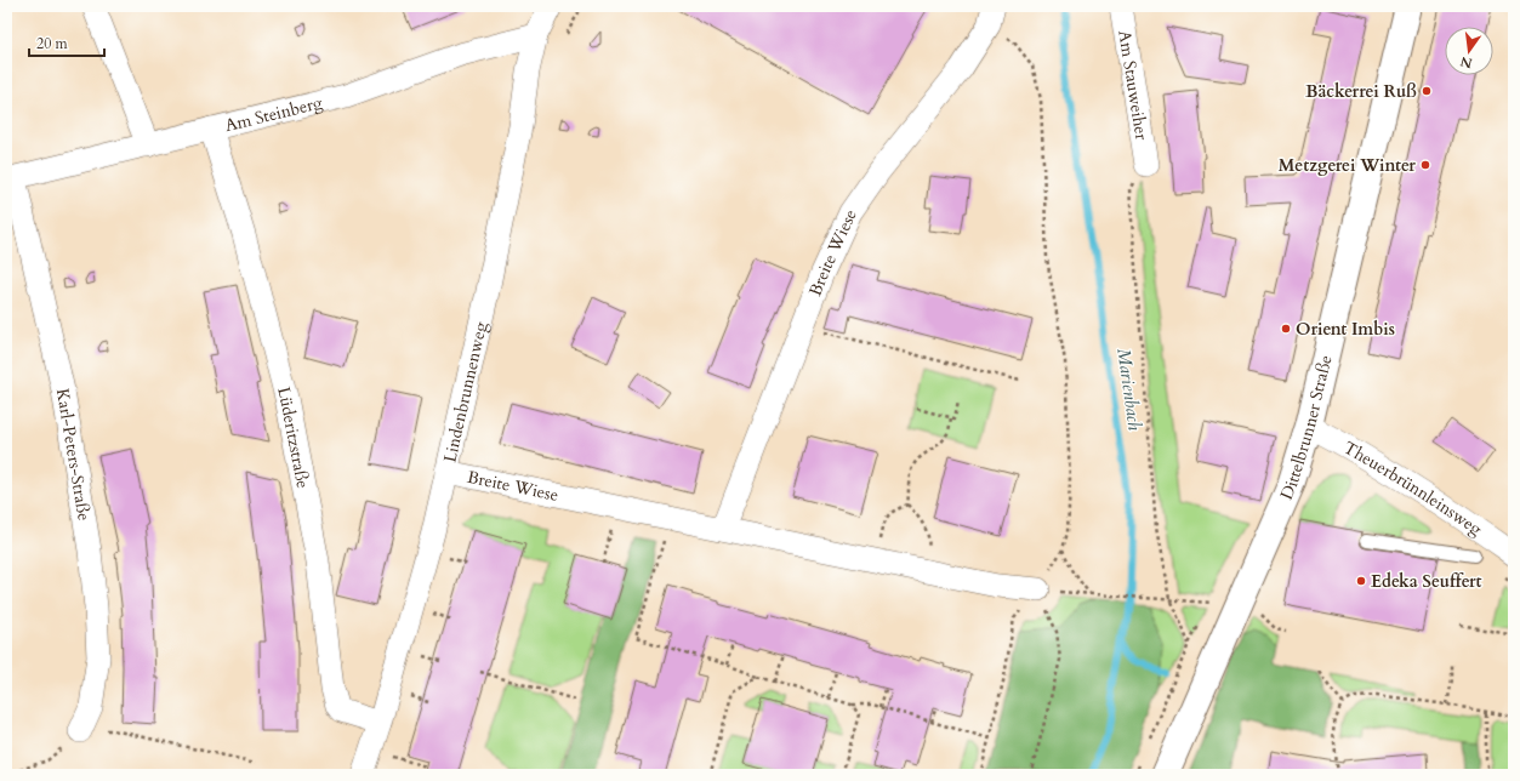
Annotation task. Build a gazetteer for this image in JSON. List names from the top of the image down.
{
  "streets": {
    "street": [
      "Am Stauweiher",
      "Am Steinberg",
      "Breite Wiese",
      "Lindenbrunnenweg",
      "Dittelbrunner Straße",
      "Lüderitzstraße",
      "Karl-Peters-Straße",
      "Theuerbrünnleinsweg"
    ]
  },
  "crossings": [
    ["Am Steinberg", "Lindenbrunnenweg"],
    ["Am Steinberg", "Lüderitzstraße"],
    ["Am Steinberg", "Karl-Peters-Straße"],
    ["Breite Wiese", "Lindenbrunnenweg"],
    ["Lindenbrunnenweg", "Lüderitzstraße"],
    ["Dittelbrunner Straße", "Theuerbrünnleinsweg"]
  ],
  "water": ["Marienbach"],
  "places": [
    "Bäckerrei Ruß",
    "Metzgerei Winter",
    "Orient Imbis",
    "Edeka Seuffert"
  ],
  "scale_bar": "20 m",
  "north": "bottom"
}
